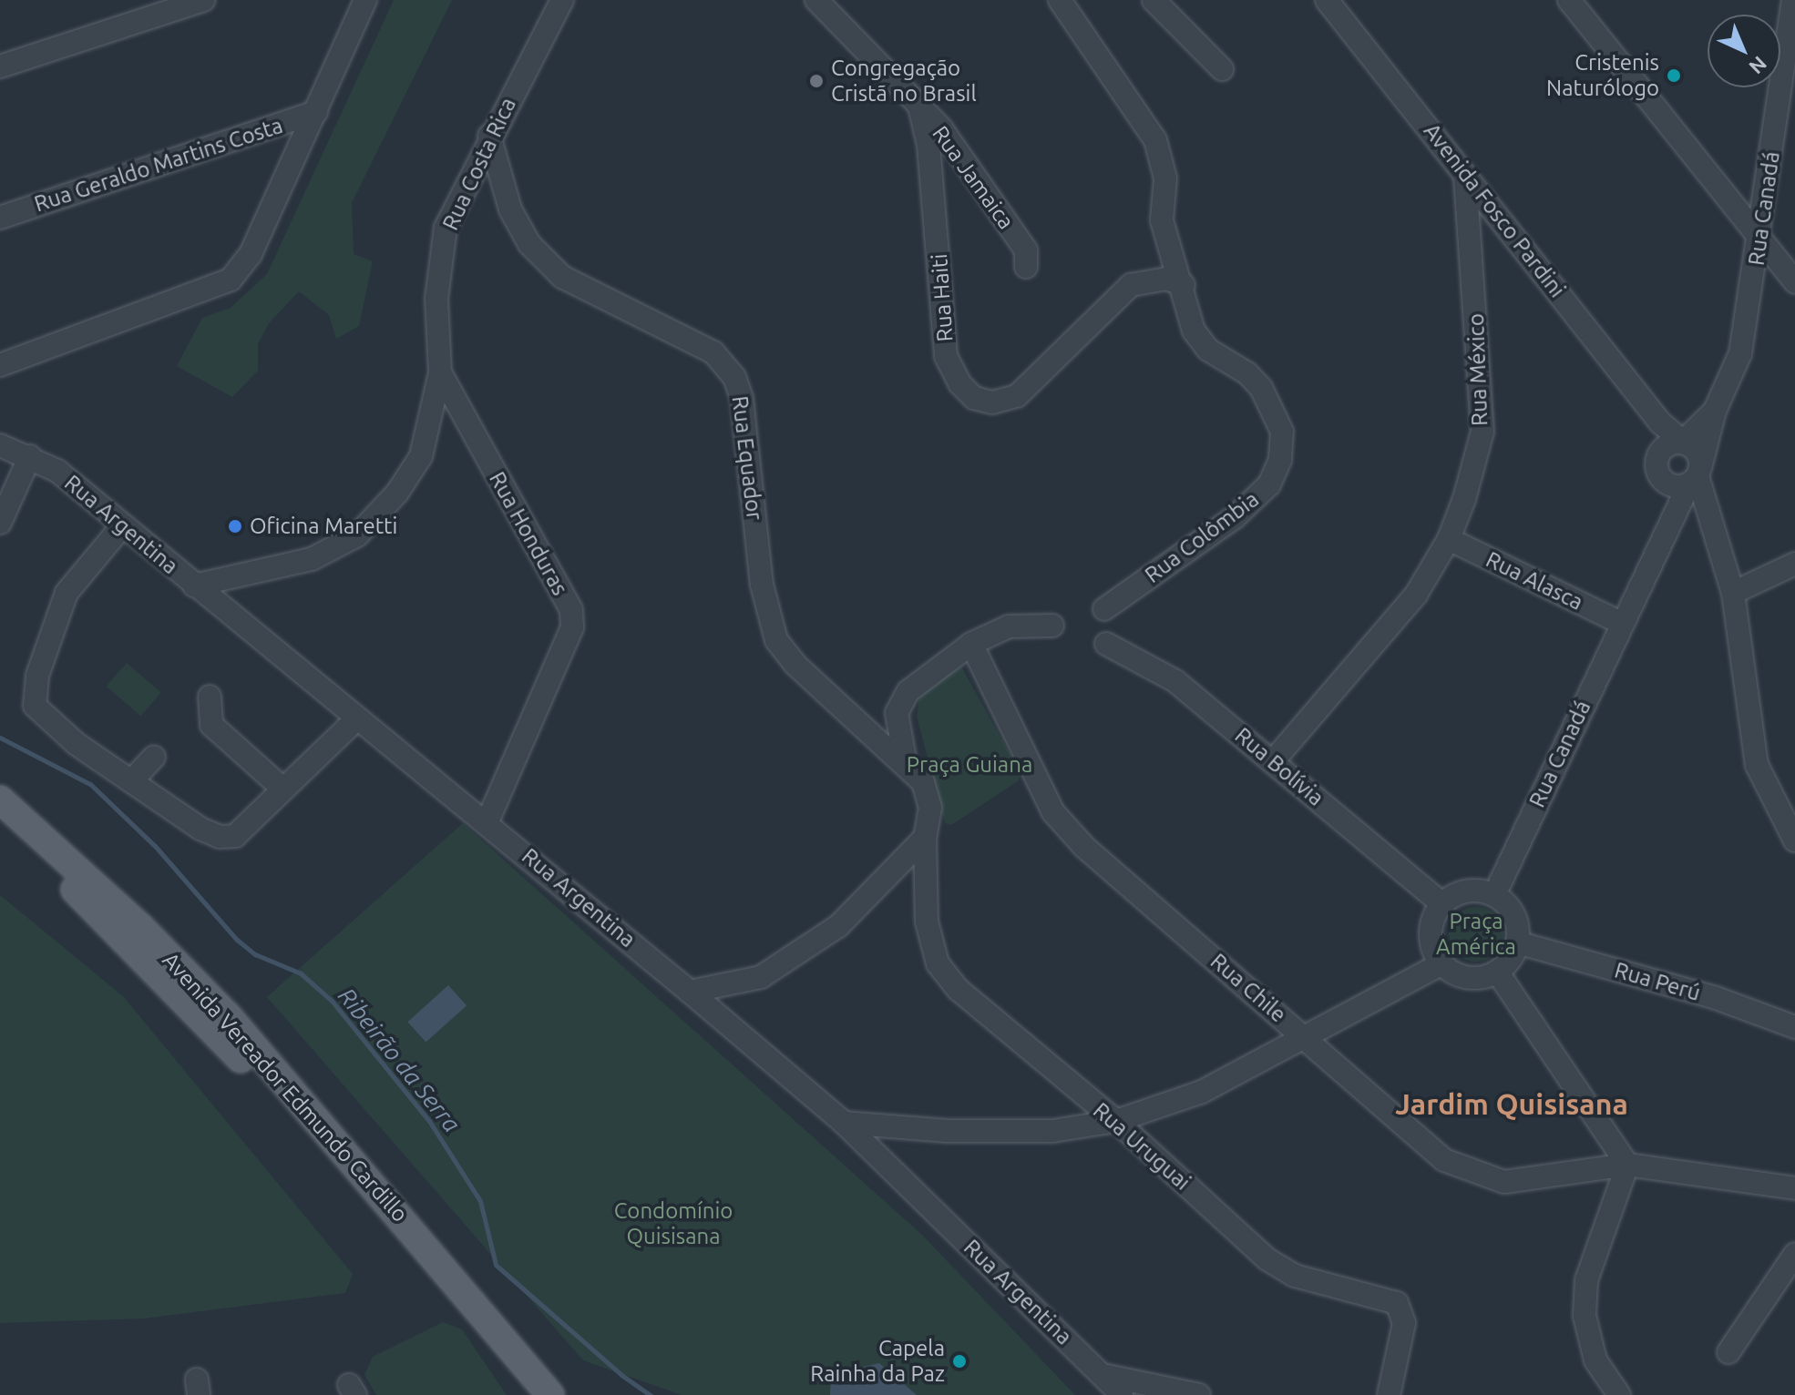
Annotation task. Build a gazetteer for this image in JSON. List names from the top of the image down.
{
  "streets": {
    "main road": ["Avenida Vereador Edmundo Cardillo"],
    "street": [
      "Rua Costa Rica",
      "Rua Geraldo Martins Costa",
      "Rua Jamaica",
      "Rua Canadá",
      "Avenida Fosco Pardini",
      "Rua Haiti",
      "Rua México",
      "Rua Equador",
      "Rua Argentina",
      "Rua Honduras",
      "Rua Colômbia",
      "Rua Alasca",
      "Rua Bolívia",
      "Rua Perú",
      "Rua Chile",
      "Rua Uruguai"
    ]
  },
  "crossings": [
    ["Rua Costa Rica", "Rua Equador"],
    ["Rua Costa Rica", "Rua Argentina"],
    ["Rua Costa Rica", "Rua Honduras"],
    ["Rua Jamaica", "Rua Haiti"],
    ["Rua Canadá", "Avenida Fosco Pardini"],
    ["Rua Canadá", "Rua Alasca"],
    ["Rua Canadá", "Rua Bolívia"],
    ["Rua Canadá", "Rua Perú"],
    ["Avenida Fosco Pardini", "Rua México"],
    ["Rua Haiti", "Rua Colômbia"],
    ["Rua México", "Rua Alasca"],
    ["Rua México", "Rua Bolívia"],
    ["Rua Equador", "Rua Uruguai"],
    ["Rua Argentina", "Rua Honduras"],
    ["Rua Bolívia", "Rua Perú"]
  ],
  "districts": ["Jardim Quisisana"],
  "water": ["Ribeirão da Serra"],
  "parks": ["Praça Guiana", "Praça América", "Condomínio Quisisana"],
  "places": [
    "Cristenis Naturólogo",
    "Congregação Cristã no Brasil",
    "Oficina Maretti",
    "Capela Rainha da Paz"
  ],
  "north": "bottom right"
}
